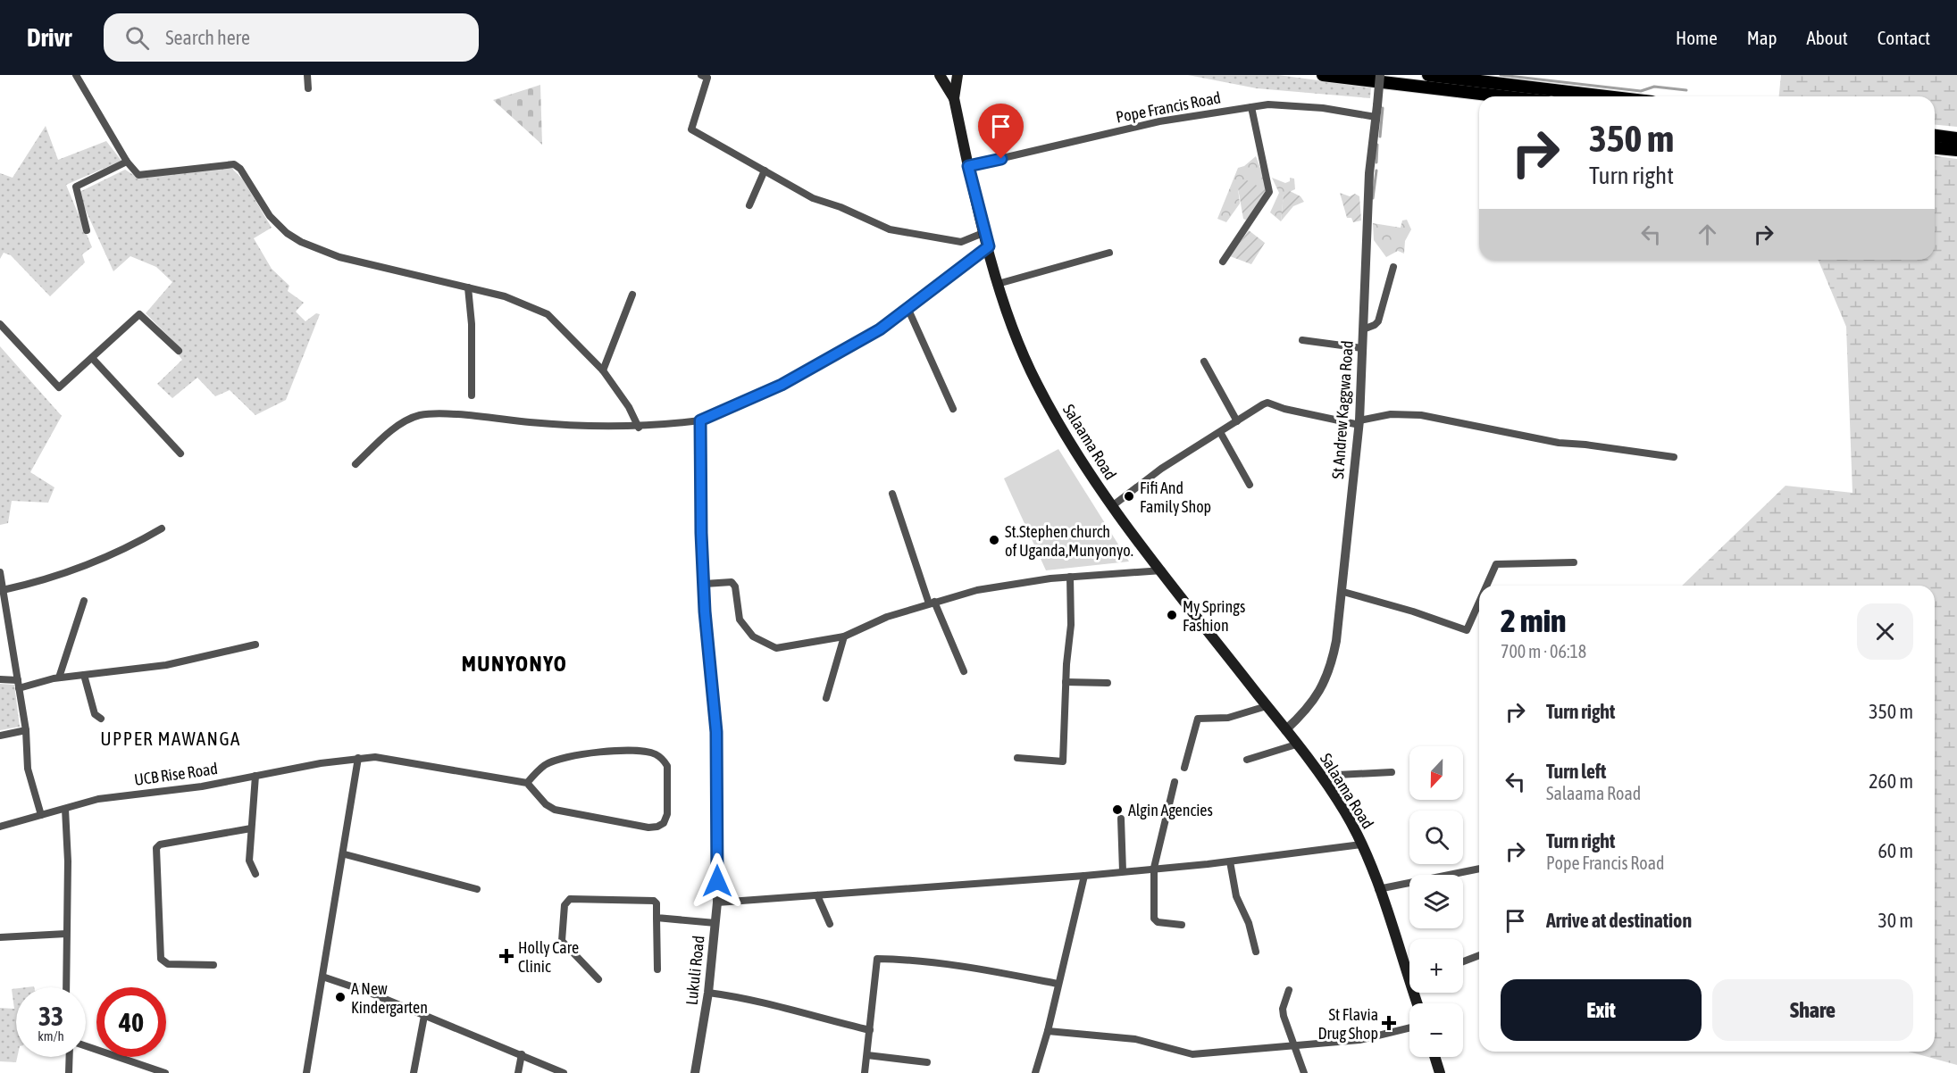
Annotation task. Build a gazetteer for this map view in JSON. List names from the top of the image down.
{
  "streets": {
    "main road": ["Salaama Road"],
    "street": [
      "Pope Francis Road",
      "St Andrew Kaggwa Road",
      "UCB Rise Road",
      "Lukuli Road"
    ]
  },
  "crossings": [
    ["Pope Francis Road", "St Andrew Kaggwa Road"],
    ["Pope Francis Road", "Salaama Road"],
    ["St Andrew Kaggwa Road", "Salaama Road"]
  ],
  "districts": ["MUNYONYO", "UPPER MAWANGA"],
  "places": {
    "other": [
      "Fifi And Family Shop",
      "St.Stephen church of Uganda,Munyonyo.",
      "My Springs Fashion",
      "Algin Agencies",
      "A New Kindergarten"
    ],
    "health": ["Holly Care Clinic", "St Flavia Drug Shop"]
  },
  "north": "bottom",
  "page": {
    "header": "Drivr",
    "search": "Search here",
    "nav": [
      "Home",
      "Map",
      "About",
      "Contact"
    ],
    "turn": ["350 m", "Turn right"],
    "heading": ["2 min", "700 m · 06:18"],
    "list": [
      {
        "name": "Turn right",
        "value": "350 m"
      },
      {
        "name": "Turn left",
        "note": "Salaama Road",
        "value": "260 m"
      },
      {
        "name": "Turn right",
        "note": "Pope Francis Road",
        "value": "60 m"
      },
      {
        "name": "Arrive at destination",
        "value": "30 m"
      }
    ],
    "map_buttons": ["+", "−"],
    "buttons": ["Exit", "Share"],
    "speed": "33 km/h",
    "limit": "40"
  }
}
